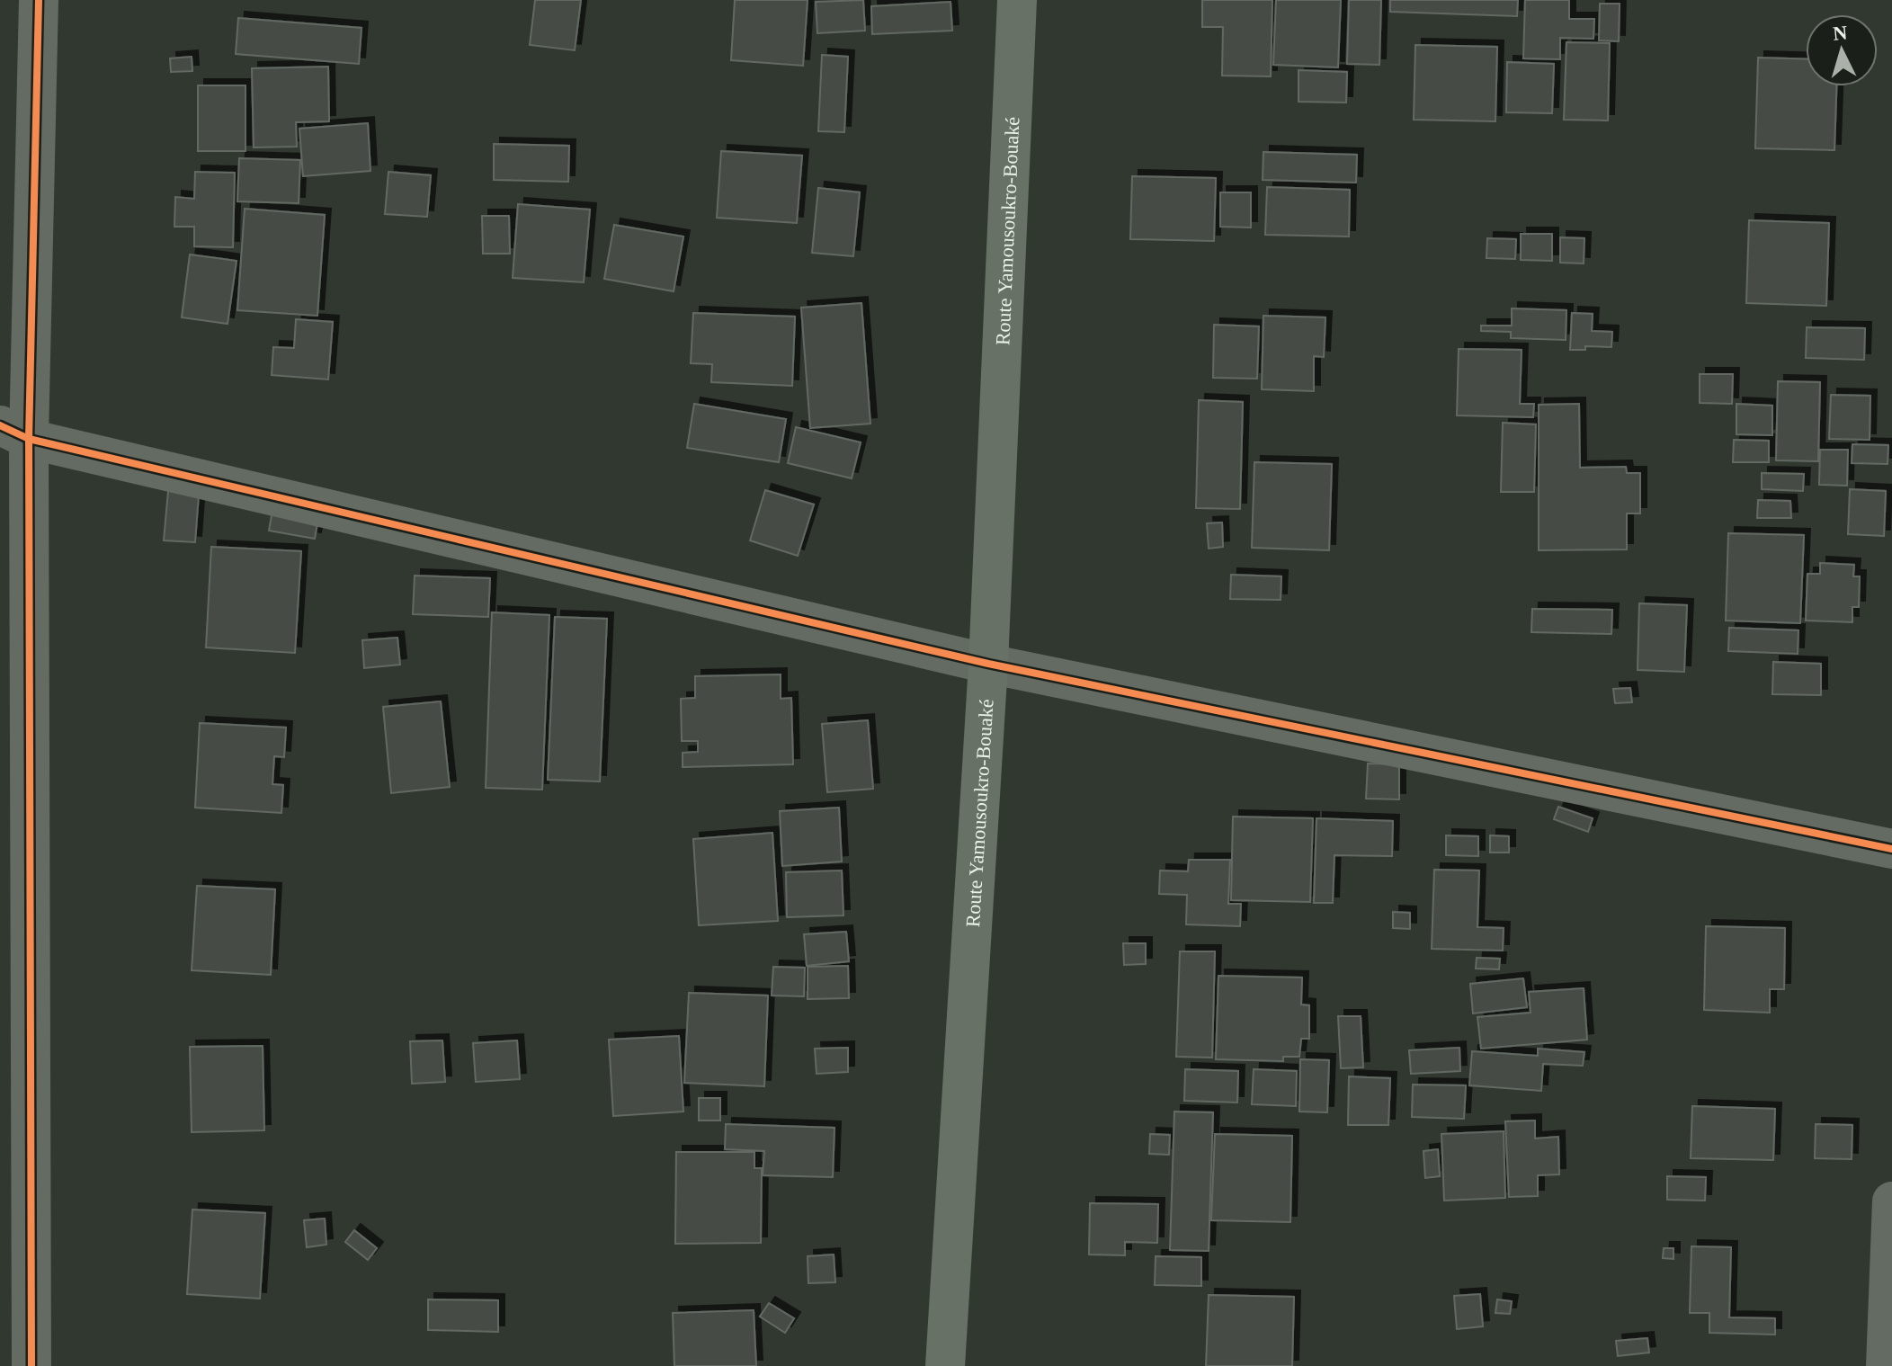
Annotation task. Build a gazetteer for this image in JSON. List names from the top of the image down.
{
  "streets": {
    "highway": ["Route Yamousoukro-Bouaké"]
  },
  "north": "top"
}
